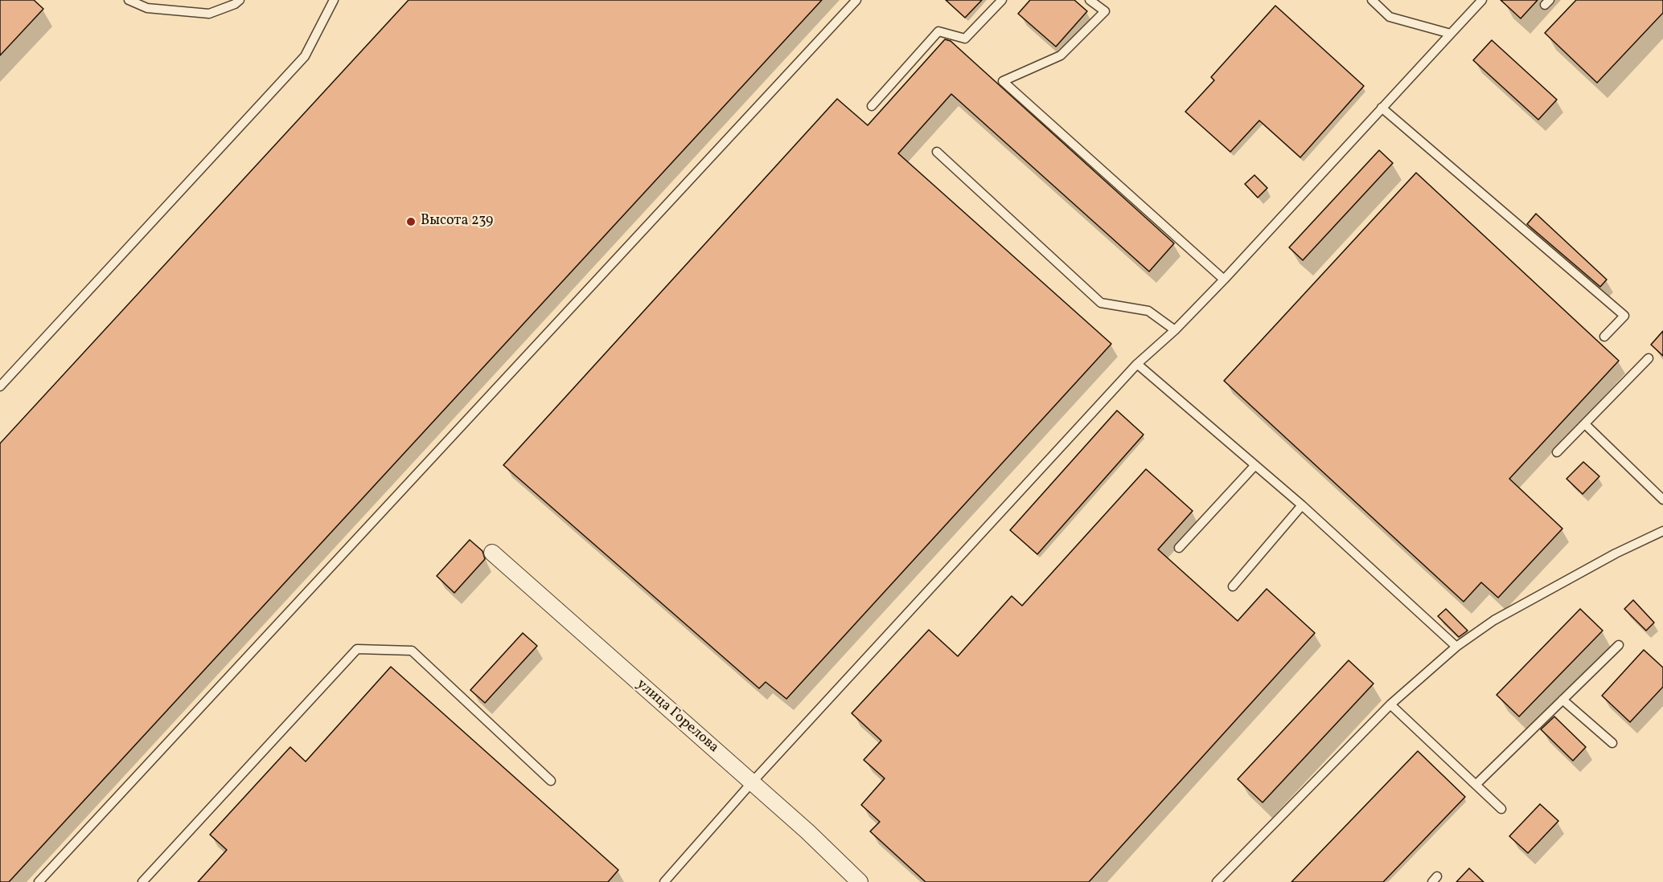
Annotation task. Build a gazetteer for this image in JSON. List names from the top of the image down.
{
  "streets": {
    "street": ["улица Горелова"]
  },
  "places": ["Высота 239"]
}
